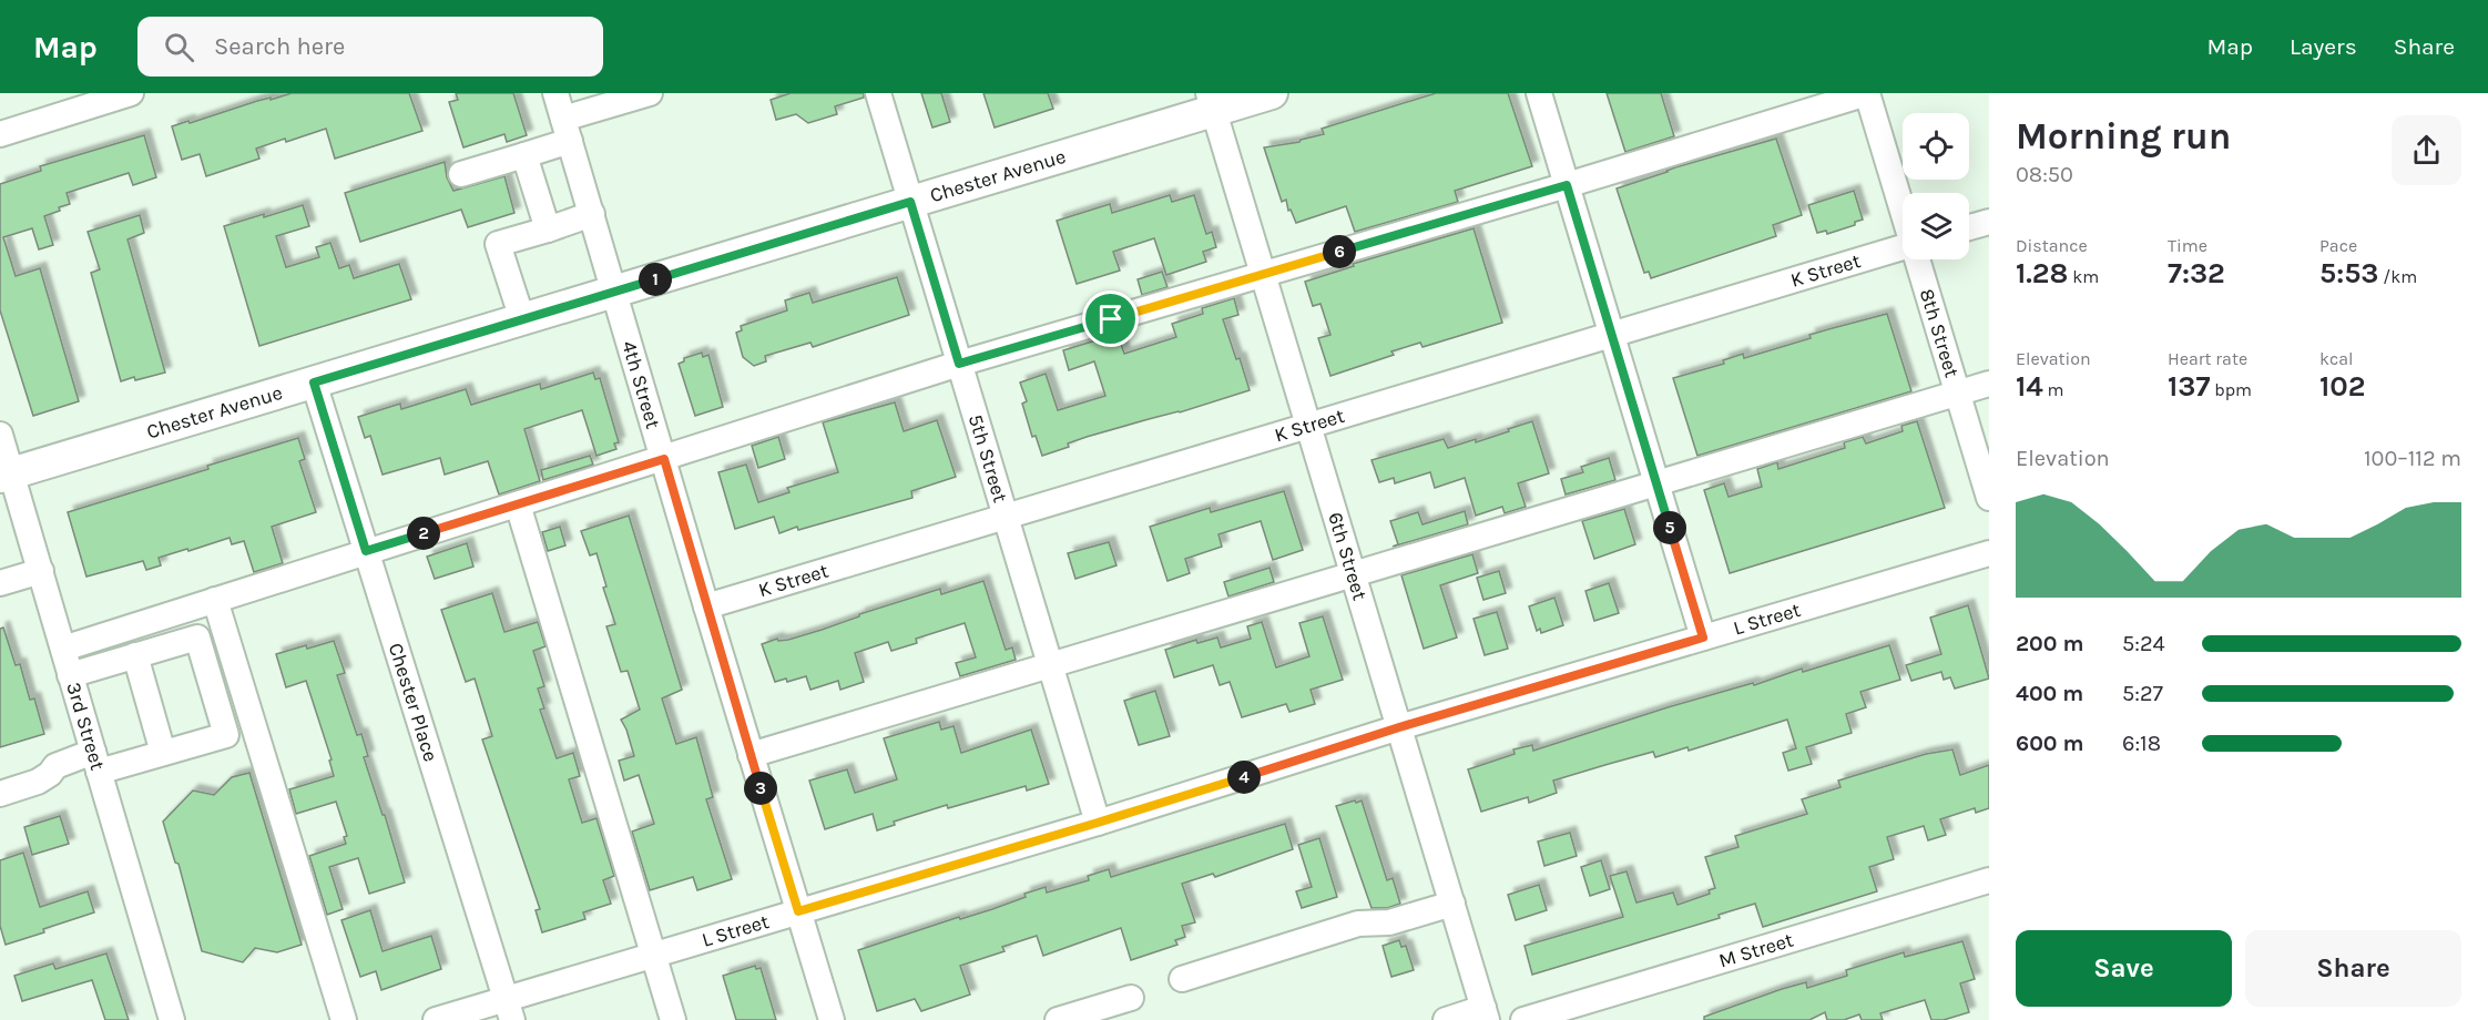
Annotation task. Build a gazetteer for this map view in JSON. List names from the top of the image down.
{
  "streets": {
    "main road": ["Chester Avenue"],
    "street": [
      "K Street",
      "8th Street",
      "4th Street",
      "5th Street",
      "6th Street",
      "L Street",
      "Chester Place",
      "3rd Street",
      "M Street"
    ]
  },
  "crossings": [
    ["Chester Avenue", "4th Street"],
    ["Chester Avenue", "5th Street"],
    ["Chester Avenue", "6th Street"],
    ["Chester Avenue", "Chester Place"],
    ["Chester Avenue", "3rd Street"],
    ["K Street", "4th Street"],
    ["K Street", "5th Street"],
    ["K Street", "6th Street"],
    ["4th Street", "L Street"],
    ["5th Street", "L Street"],
    ["6th Street", "L Street"],
    ["L Street", "Chester Place"]
  ],
  "page": {
    "header": "Map",
    "search": "Search here",
    "nav": ["Map", "Layers", "Share"],
    "heading": ["Morning run", "08:50"],
    "stats": [
      ["Distance", "1.28 km"],
      ["Time", "7:32"],
      ["Pace", "5:53 /km"],
      ["Elevation", "14 m"],
      ["Heart rate", "137 bpm"],
      ["kcal", "102"]
    ],
    "pins": [
      "6",
      "1",
      "5",
      "2",
      "4",
      "3"
    ],
    "chart": ["Elevation", "100–112 m"],
    "list": [
      {
        "name": "200 m",
        "note": "5:24"
      },
      {
        "name": "400 m",
        "note": "5:27"
      },
      {
        "name": "600 m",
        "note": "6:18"
      }
    ],
    "buttons": ["Save", "Share"]
  }
}
